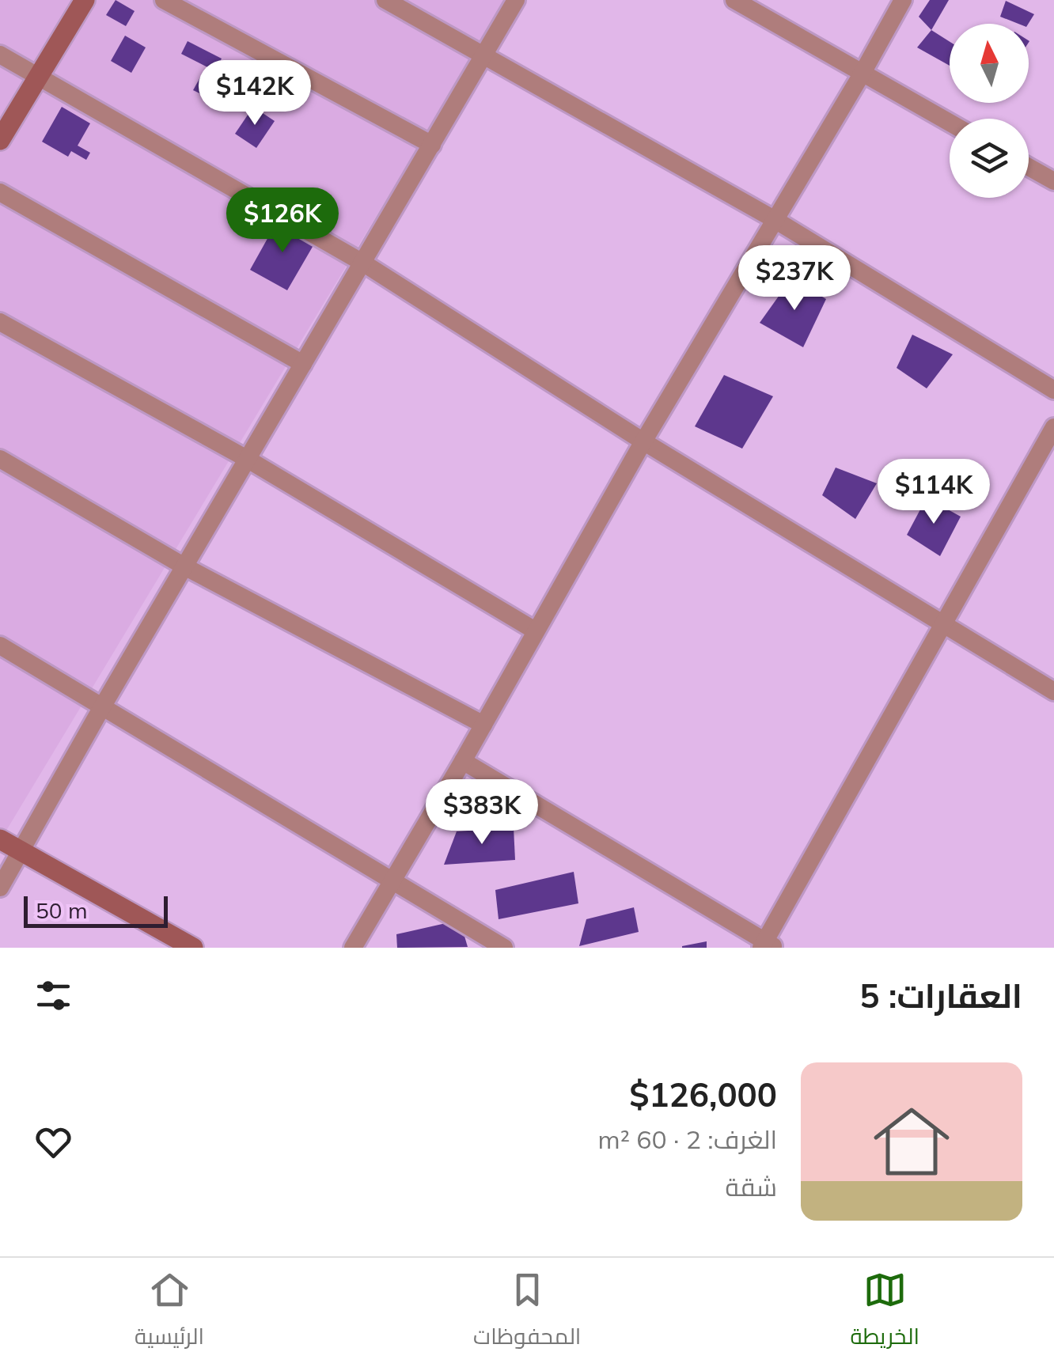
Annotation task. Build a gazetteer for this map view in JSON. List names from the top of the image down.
{
  "scale_bar": "50 m",
  "north": "top",
  "page": {
    "price": [
      "$142K",
      "$126K",
      "$237K",
      "$114K",
      "$383K"
    ],
    "scale": "50 m",
    "heading": "العقارات: 5",
    "list": [
      {
        "name": "$126,000",
        "note": "الغرف: 2 · 60 m² · شقة"
      }
    ],
    "tabs": ["الخريطة", "المحفوظات", "الرئيسية"]
  }
}
